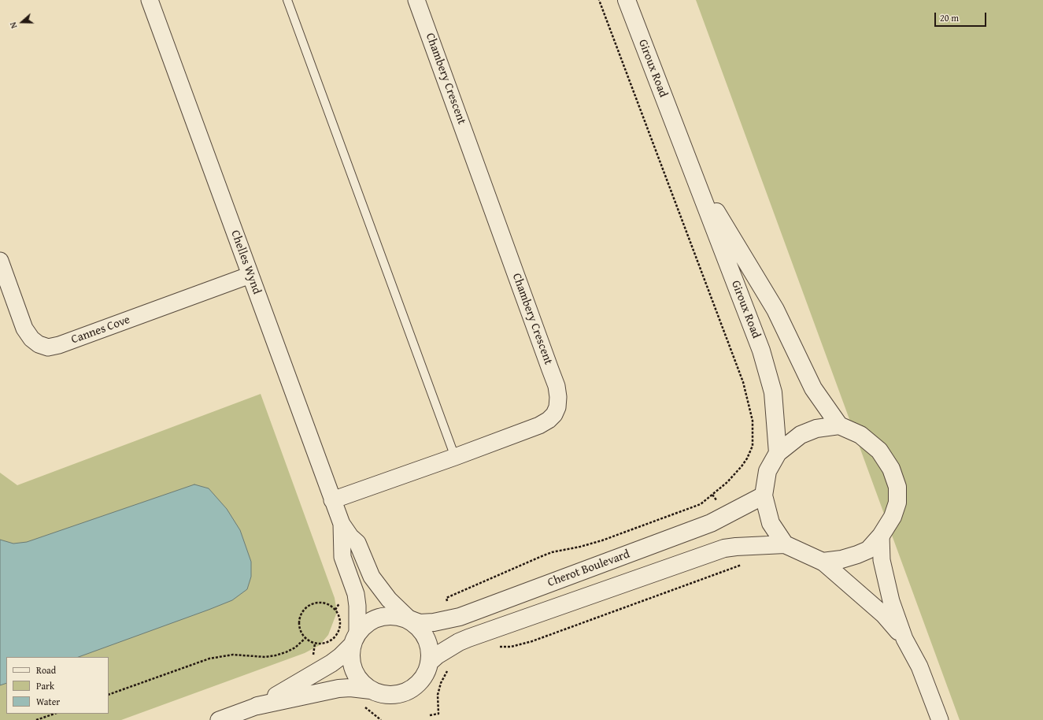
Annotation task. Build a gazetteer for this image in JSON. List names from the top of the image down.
{
  "streets": {
    "street": [
      "Giroux Road",
      "Chambery Crescent",
      "Chelles Wynd",
      "Cannes Cove",
      "Cherot Boulevard"
    ]
  },
  "crossings": [
    ["Chambery Crescent", "Chelles Wynd"],
    ["Chelles Wynd", "Cannes Cove"],
    ["Chelles Wynd", "Cherot Boulevard"]
  ],
  "legend": ["Road", "Park", "Water"],
  "scale_bar": "20 m",
  "north": "left"
}
